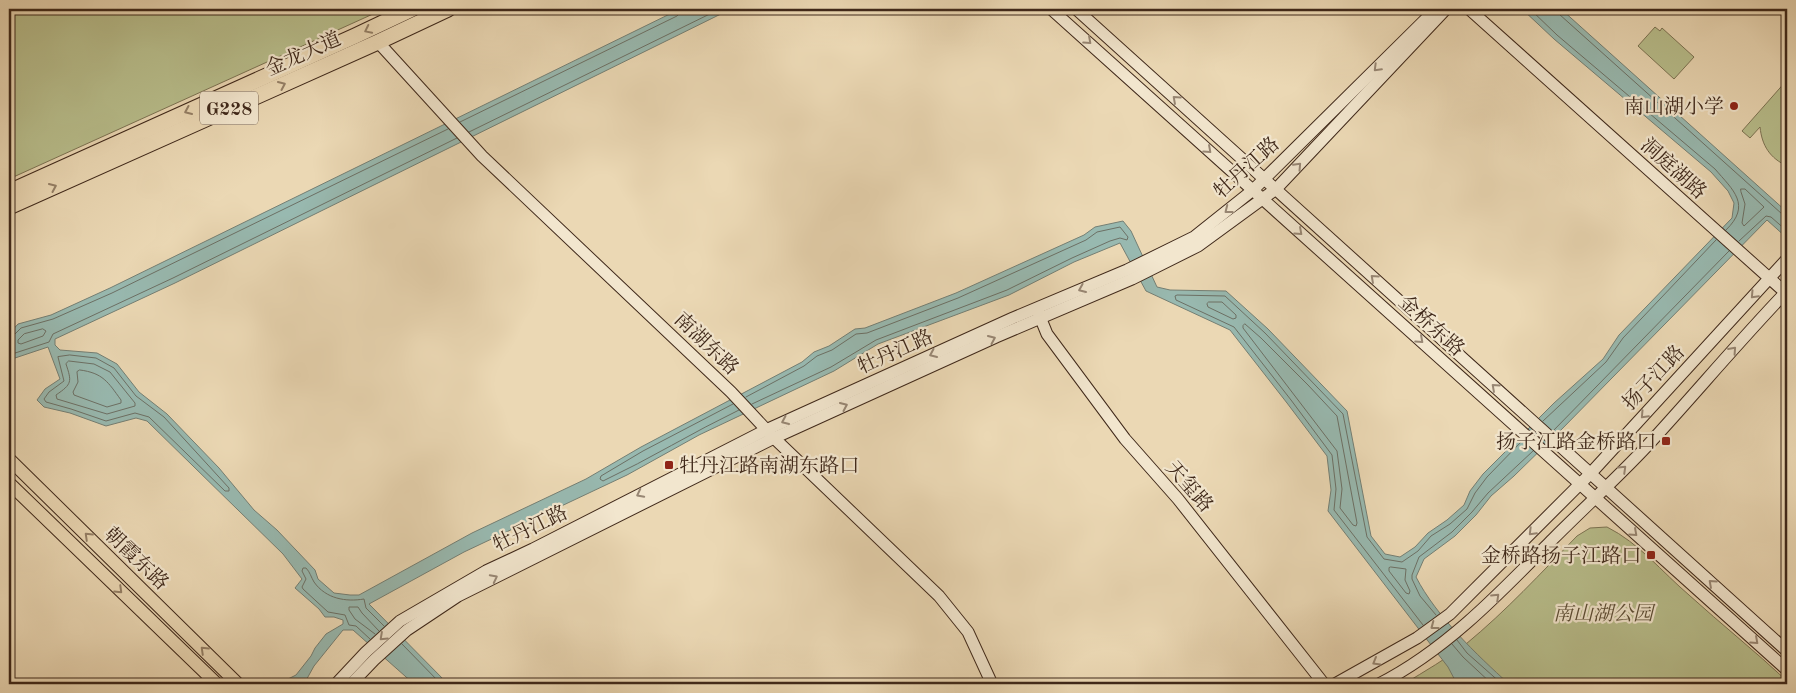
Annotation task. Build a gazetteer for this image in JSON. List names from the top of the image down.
{
  "streets": {
    "highway": ["金龙大道", "G228"],
    "main road": ["朝霞东路"],
    "street": [
      "牡丹江路",
      "洞庭湖路",
      "金桥东路",
      "南湖东路",
      "扬子江路",
      "天玺路"
    ]
  },
  "crossings": [
    ["金龙大道", "南湖东路"],
    ["牡丹江路", "金桥东路"],
    ["牡丹江路", "南湖东路"],
    ["牡丹江路", "天玺路"],
    ["洞庭湖路", "扬子江路"],
    ["金桥东路", "扬子江路"]
  ],
  "parks": ["南山湖公园"],
  "places": {
    "other": ["南山湖小学"],
    "transit": ["扬子江路金桥路口", "牡丹江路南湖东路口", "金桥路扬子江路口"]
  }
}
